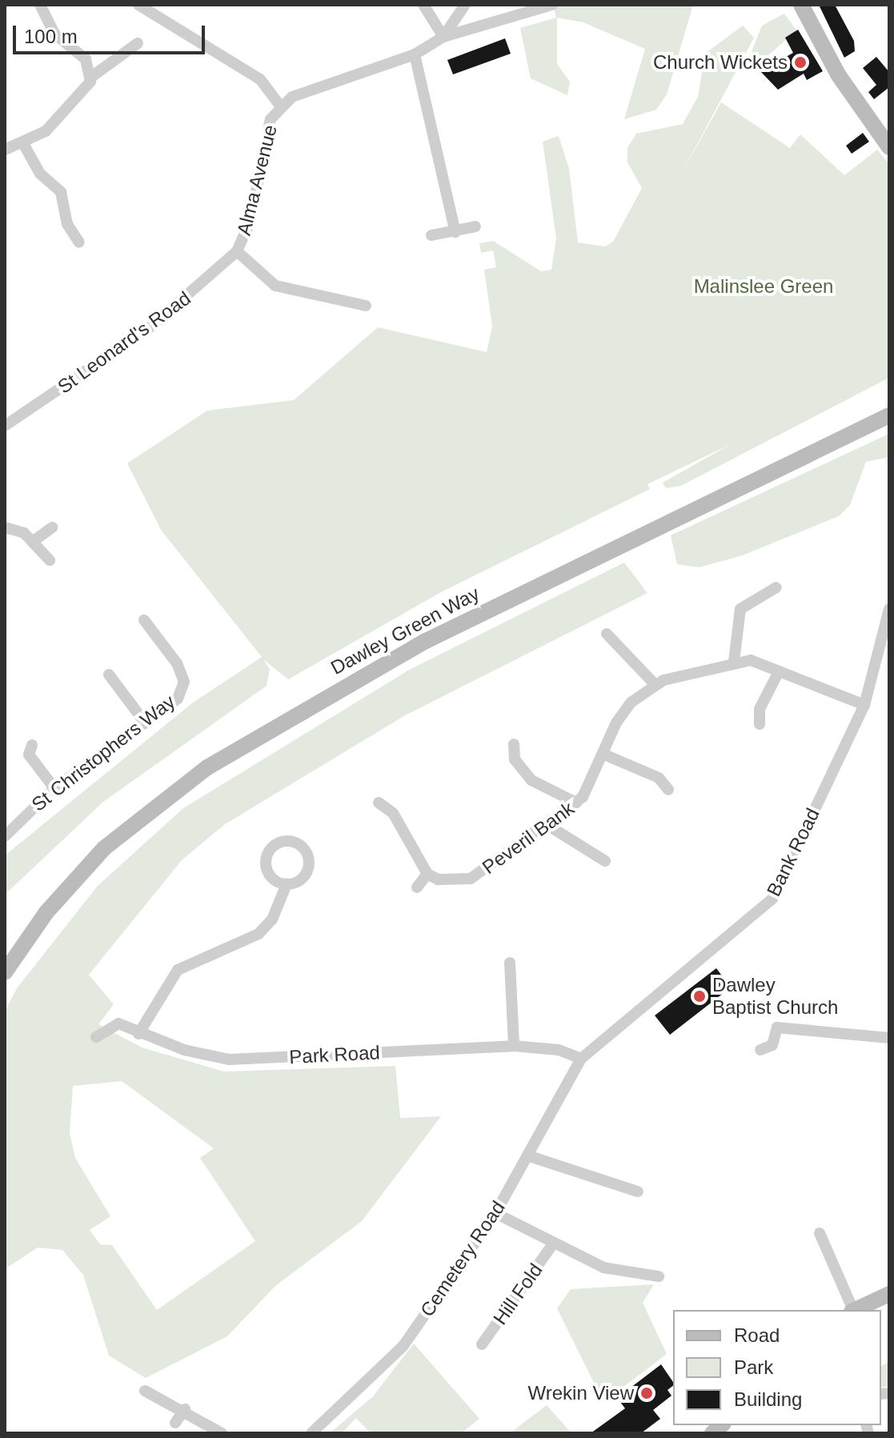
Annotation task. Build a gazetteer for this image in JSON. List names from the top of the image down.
{
  "streets": {
    "main road": ["Dawley Green Way"],
    "street": [
      "Alma Avenue",
      "St Leonard's Road",
      "St Christophers Way",
      "Peveril Bank",
      "Bank Road",
      "Park Road",
      "Cemetery Road",
      "Hill Fold"
    ]
  },
  "crossings": [
    ["Alma Avenue", "St Leonard's Road"],
    ["Peveril Bank", "Bank Road"],
    ["Bank Road", "Park Road"],
    ["Bank Road", "Cemetery Road"],
    ["Park Road", "Cemetery Road"],
    ["Cemetery Road", "Hill Fold"]
  ],
  "parks": ["Malinslee Green"],
  "places": ["Church Wickets", "Dawley Baptist Church", "Wrekin View"],
  "legend": ["Road", "Park", "Building"],
  "scale_bar": "100 m"
}
